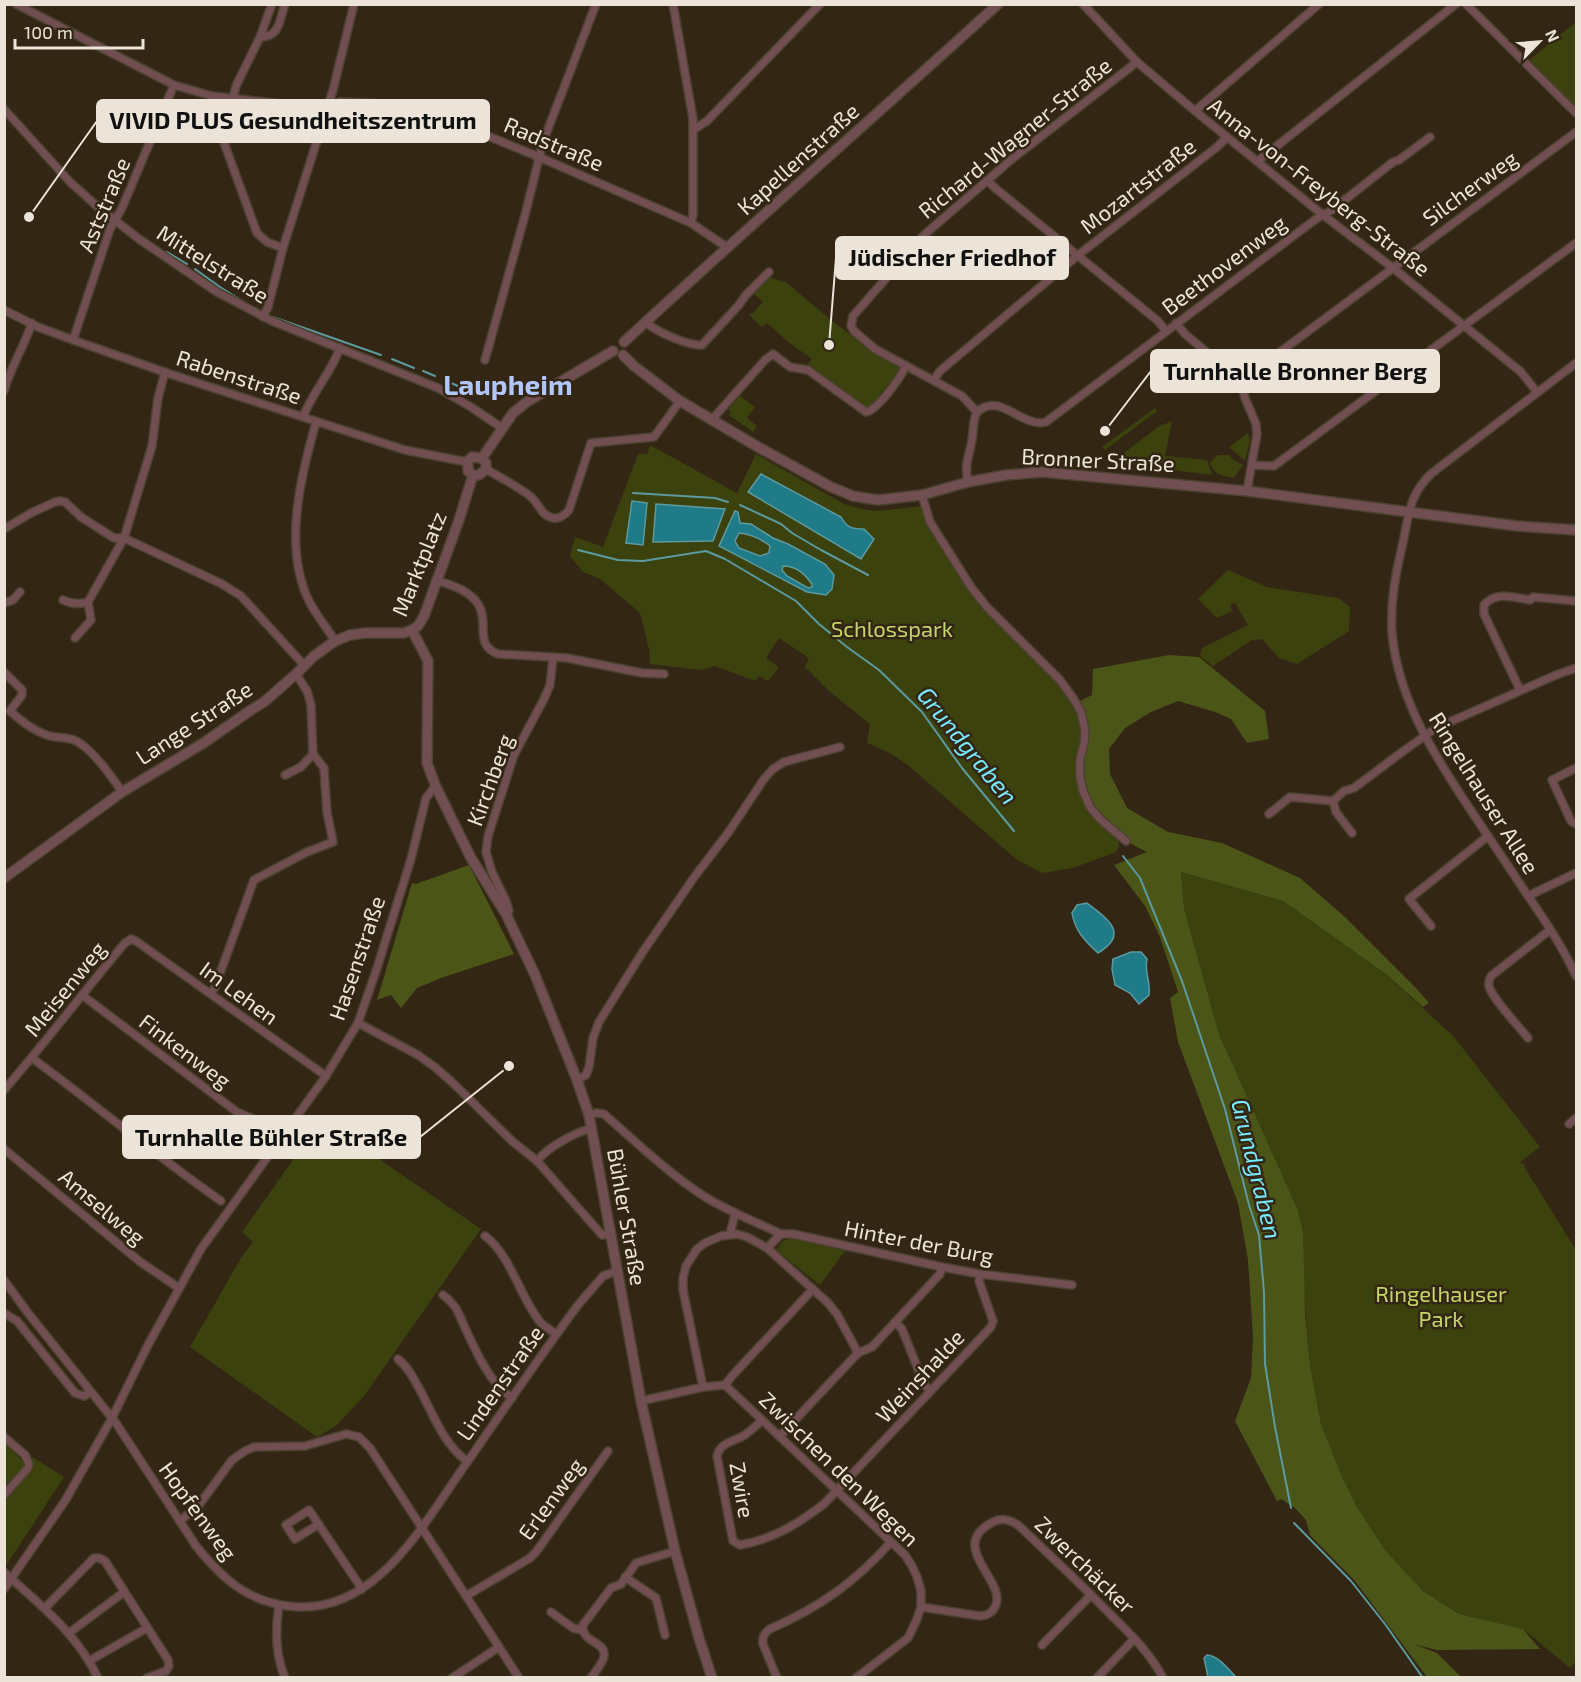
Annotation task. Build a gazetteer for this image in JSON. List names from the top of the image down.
{
  "streets": {
    "street": [
      "Richard-Wagner-Straße",
      "Radstraße",
      "Kapellenstraße",
      "Mozartstraße",
      "Anna-von-Freyberg-Straße",
      "Silcherweg",
      "Aststraße",
      "Mittelstraße",
      "Beethovenweg",
      "Rabenstraße",
      "Bronner Straße",
      "Marktplatz",
      "Lange Straße",
      "Kirchberg",
      "Ringelhauser Allee",
      "Hasenstraße",
      "Meisenweg",
      "Im Lehen",
      "Finkenweg",
      "Amselweg",
      "Bühler Straße",
      "Hinter der Burg",
      "Weinshalde",
      "Lindenstraße",
      "Zwischen den Wegen",
      "Zwire",
      "Erlenweg",
      "Hopfenweg",
      "Zwerchäcker"
    ]
  },
  "crossings": [
    ["Richard-Wagner-Straße", "Anna-von-Freyberg-Straße"],
    ["Radstraße", "Kapellenstraße"],
    ["Radstraße", "Aststraße"],
    ["Kapellenstraße", "Bronner Straße"],
    ["Mozartstraße", "Anna-von-Freyberg-Straße"],
    ["Anna-von-Freyberg-Straße", "Silcherweg"],
    ["Anna-von-Freyberg-Straße", "Beethovenweg"],
    ["Anna-von-Freyberg-Straße", "Ringelhauser Allee"],
    ["Aststraße", "Mittelstraße"],
    ["Aststraße", "Rabenstraße"],
    ["Rabenstraße", "Marktplatz"],
    ["Bronner Straße", "Ringelhauser Allee"],
    ["Marktplatz", "Lange Straße"],
    ["Marktplatz", "Hasenstraße"],
    ["Marktplatz", "Bühler Straße"],
    ["Kirchberg", "Bühler Straße"],
    ["Hasenstraße", "Im Lehen"],
    ["Hasenstraße", "Amselweg"],
    ["Hasenstraße", "Bühler Straße"],
    ["Hasenstraße", "Hopfenweg"],
    ["Meisenweg", "Im Lehen"],
    ["Meisenweg", "Finkenweg"],
    ["Bühler Straße", "Hinter der Burg"],
    ["Bühler Straße", "Lindenstraße"],
    ["Hinter der Burg", "Weinshalde"],
    ["Weinshalde", "Zwischen den Wegen"],
    ["Weinshalde", "Zwire"],
    ["Lindenstraße", "Hopfenweg"],
    ["Zwischen den Wegen", "Zwire"],
    ["Zwischen den Wegen", "Zwerchäcker"]
  ],
  "districts": ["Laupheim"],
  "water": ["Grundgraben"],
  "parks": ["Schlosspark", "Ringelhauser Park"],
  "places": [
    "VIVID PLUS Gesundheitszentrum",
    "Jüdischer Friedhof",
    "Turnhalle Bronner Berg",
    "Turnhalle Bühler Straße"
  ],
  "scale_bar": "100 m",
  "north": "top right"
}
